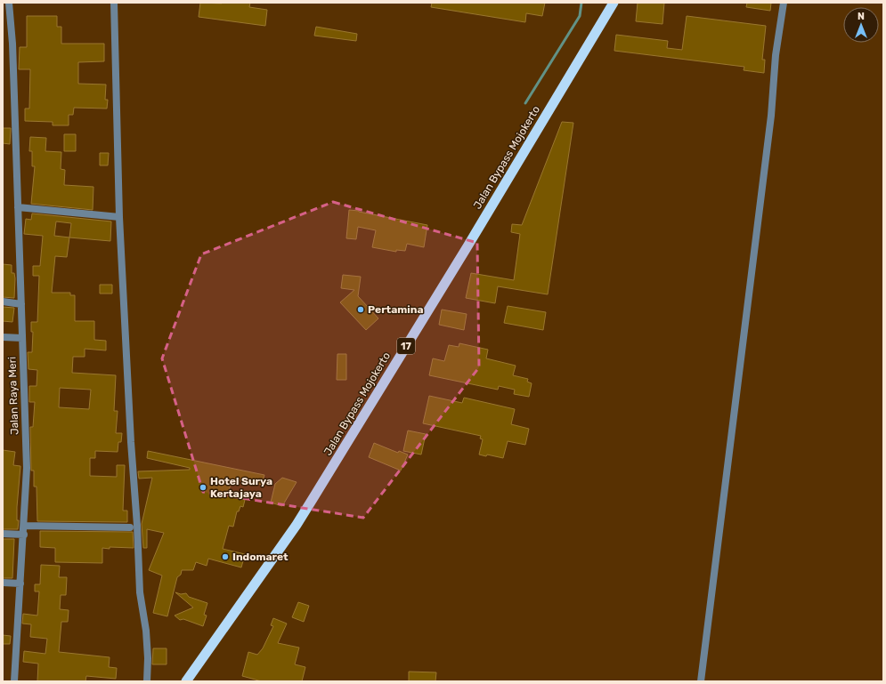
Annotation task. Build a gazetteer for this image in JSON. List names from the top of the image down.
{
  "streets": {
    "highway": ["Jalan Bypass Mojokerto", "17"],
    "street": ["Jalan Raya Meri"]
  },
  "places": ["Pertamina", "Hotel Surya Kertajaya", "Indomaret"],
  "north": "top"
}
